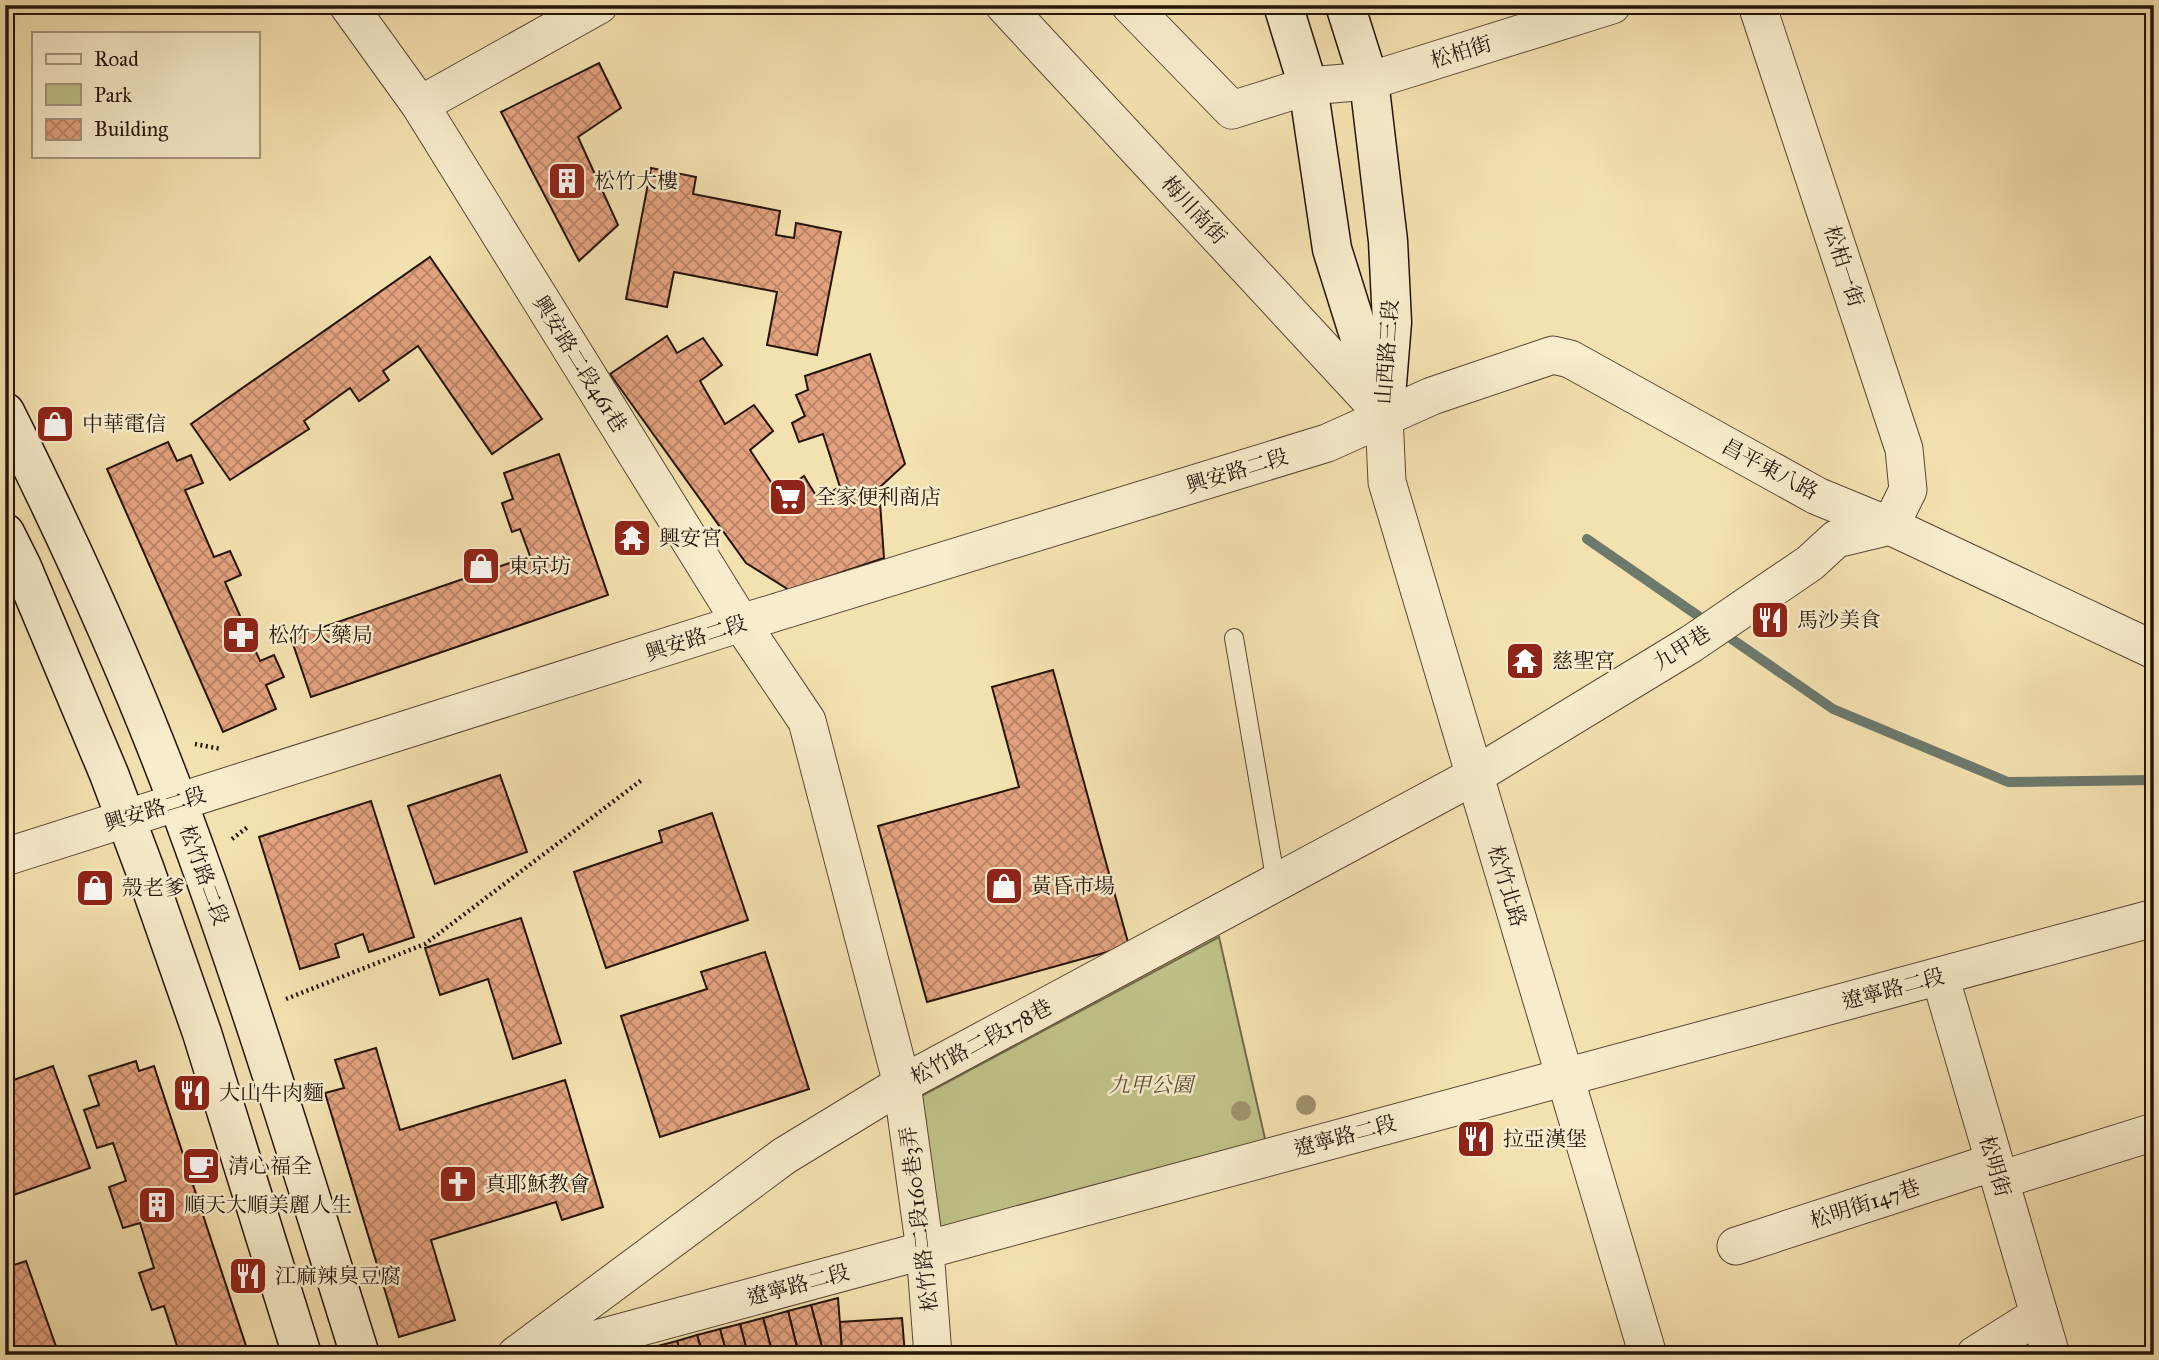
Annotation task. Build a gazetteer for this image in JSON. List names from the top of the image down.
{
  "streets": {
    "street": [
      "松柏街",
      "梅川南街",
      "松柏一街",
      "山西路三段",
      "興安路二段461巷",
      "昌平東八路",
      "興安路二段",
      "九甲巷",
      "松竹路二段",
      "松竹北路",
      "遼寧路二段",
      "松竹路二段178巷",
      "松明街",
      "松明街147巷",
      "松竹路二段160巷3弄"
    ]
  },
  "crossings": [
    ["松柏街", "山西路三段"],
    ["梅川南街", "山西路三段"],
    ["梅川南街", "昌平東八路"],
    ["梅川南街", "興安路二段"],
    ["梅川南街", "松竹北路"],
    ["松柏一街", "昌平東八路"],
    ["松柏一街", "九甲巷"],
    ["山西路三段", "昌平東八路"],
    ["山西路三段", "興安路二段"],
    ["山西路三段", "松竹北路"],
    ["興安路二段461巷", "興安路二段"],
    ["興安路二段461巷", "松竹路二段178巷"],
    ["興安路二段461巷", "松竹路二段160巷3弄"],
    ["昌平東八路", "興安路二段"],
    ["昌平東八路", "九甲巷"],
    ["昌平東八路", "松竹北路"],
    ["興安路二段", "松竹路二段"],
    ["興安路二段", "松竹北路"],
    ["九甲巷", "松竹北路"],
    ["九甲巷", "松竹路二段178巷"],
    ["松竹北路", "遼寧路二段"],
    ["松竹北路", "松竹路二段178巷"],
    ["遼寧路二段", "松明街"],
    ["遼寧路二段", "松竹路二段160巷3弄"],
    ["松竹路二段178巷", "松竹路二段160巷3弄"],
    ["松明街", "松明街147巷"]
  ],
  "parks": ["九甲公園"],
  "places": {
    "building": ["松竹大樓", "順天大順美麗人生"],
    "shop": [
      "中華電信",
      "東京坊",
      "黃昏市場",
      "殼老爹"
    ],
    "supermarket": ["全家便利商店"],
    "temple": ["興安宮", "慈聖宮"],
    "restaurant": [
      "馬沙美食",
      "大山牛肉麵",
      "拉亞漢堡",
      "江麻辣臭豆腐"
    ],
    "pharmacy": ["松竹大藥局"],
    "cafe": ["清心福全"],
    "church": ["真耶穌教會"]
  },
  "legend": ["Road", "Park", "Building"]
}
